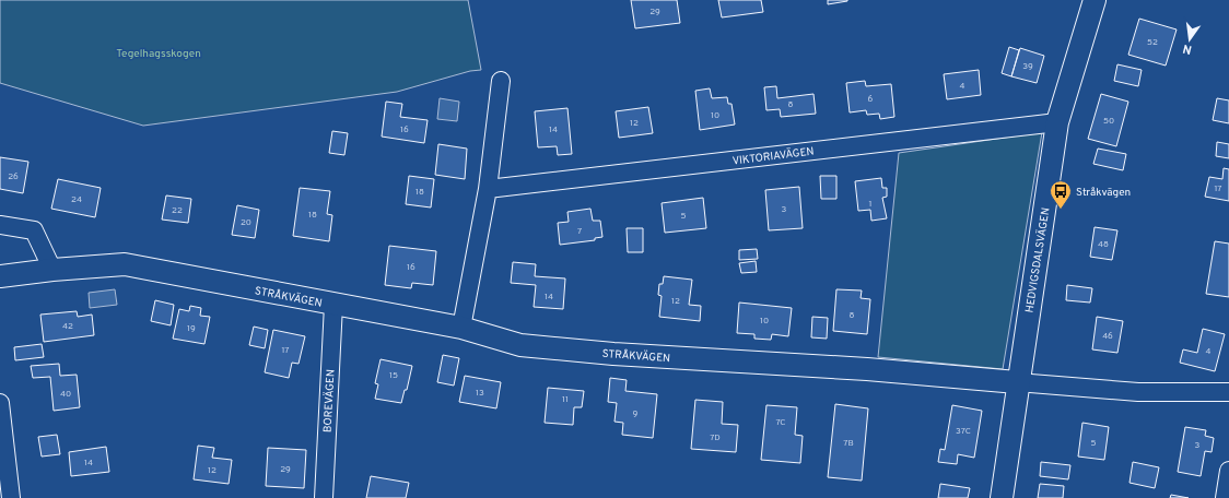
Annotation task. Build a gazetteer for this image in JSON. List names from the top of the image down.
{
  "streets": {
    "street": [
      "VIKTORIAVÄGEN",
      "HEDVIGSDALSVÄGEN",
      "STRÅKVÄGEN",
      "BOREVÄGEN"
    ]
  },
  "crossings": [
    ["VIKTORIAVÄGEN", "HEDVIGSDALSVÄGEN"],
    ["HEDVIGSDALSVÄGEN", "STRÅKVÄGEN"],
    ["STRÅKVÄGEN", "BOREVÄGEN"]
  ],
  "parks": ["Tegelhagsskogen"],
  "places": {
    "bus stop": ["Stråkvägen"]
  },
  "house_numbers": [
    "29",
    "52",
    "39",
    "4",
    "6",
    "8",
    "10",
    "50",
    "12",
    "16",
    "14",
    "26",
    "17",
    "18",
    "24",
    "1",
    "3",
    "22",
    "18",
    "5",
    "20",
    "7",
    "48",
    "16",
    "14",
    "12",
    "8",
    "10",
    "42",
    "19",
    "46",
    "17",
    "4",
    "15",
    "13",
    "40",
    "11",
    "9",
    "7C",
    "37C",
    "7D",
    "7B",
    "5",
    "3",
    "14",
    "29",
    "12"
  ],
  "north": "bottom"
}
